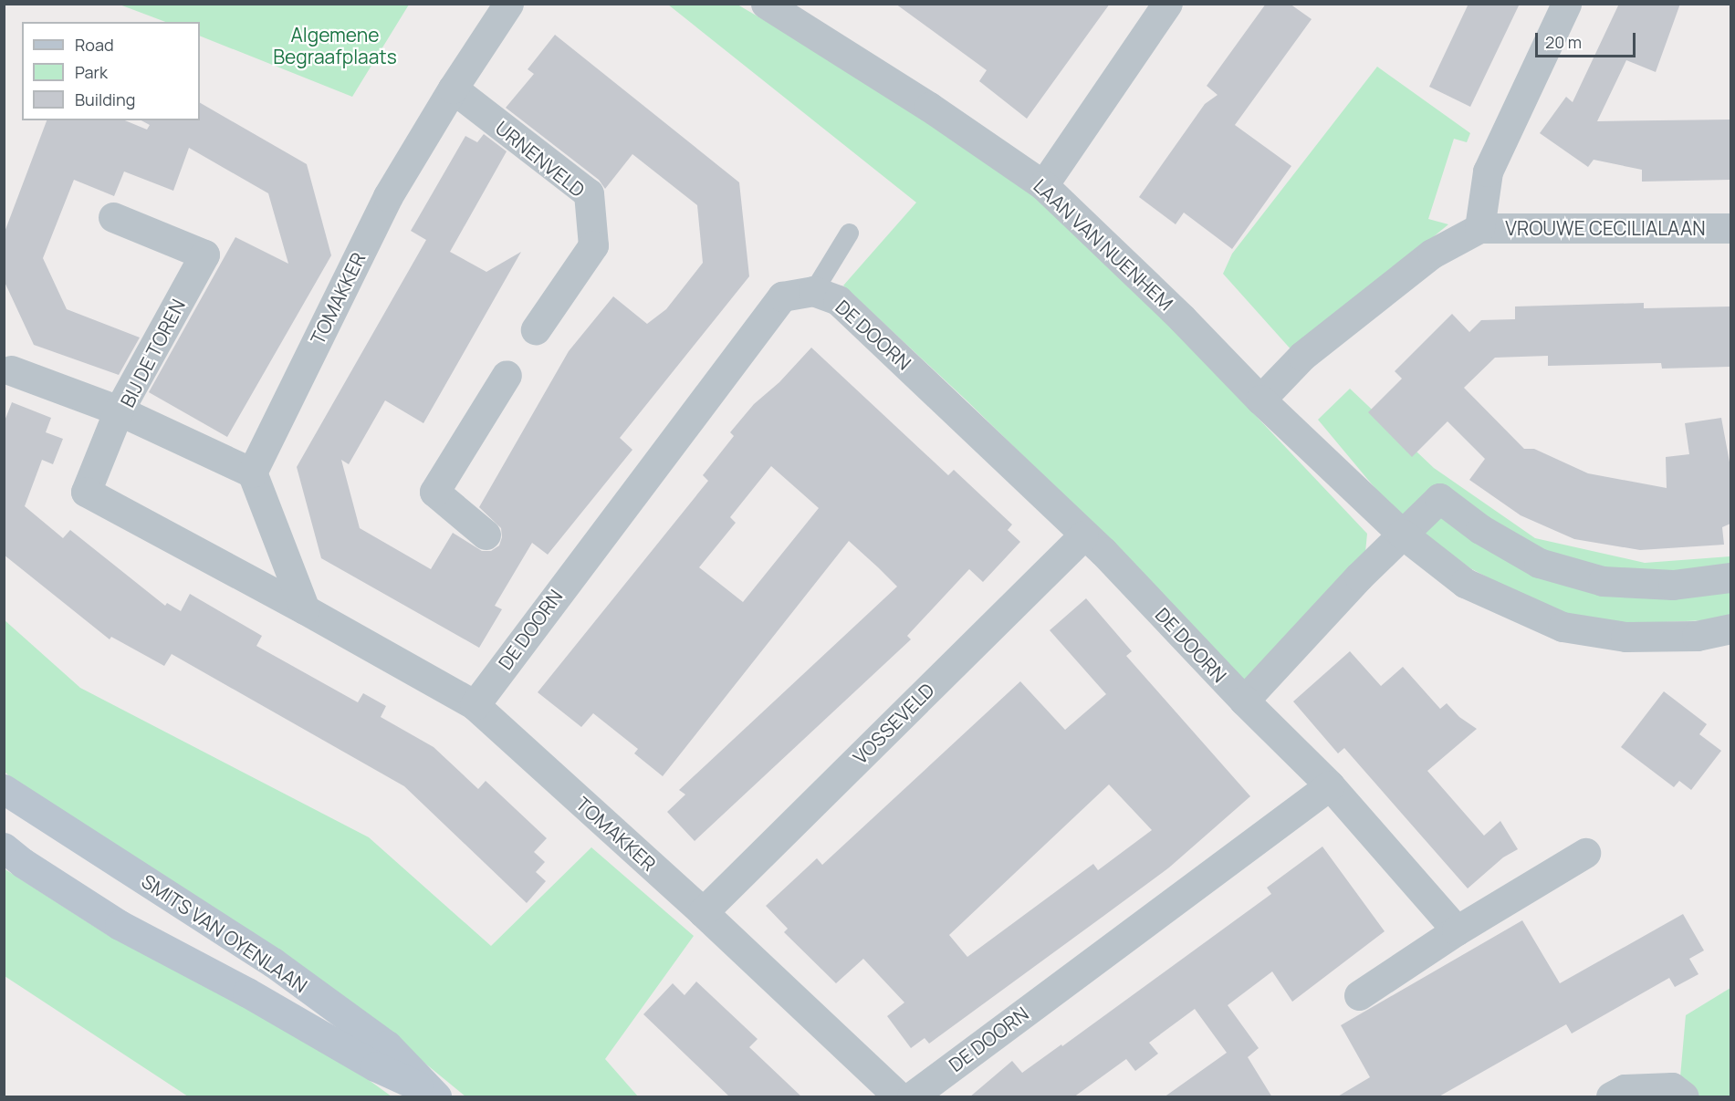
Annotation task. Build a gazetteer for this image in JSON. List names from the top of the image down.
{
  "streets": {
    "main road": ["SMITS VAN OYENLAAN"],
    "street": [
      "URNENVELD",
      "VROUWE CECILIALAAN",
      "LAAN VAN NUENHEM",
      "TOMAKKER",
      "DE DOORN",
      "BIJ DE TOREN",
      "VOSSEVELD"
    ]
  },
  "crossings": [
    ["URNENVELD", "TOMAKKER"],
    ["TOMAKKER", "DE DOORN"],
    ["TOMAKKER", "BIJ DE TOREN"],
    ["TOMAKKER", "VOSSEVELD"],
    ["DE DOORN", "VOSSEVELD"]
  ],
  "parks": ["Algemene Begraafplaats"],
  "legend": ["Road", "Park", "Building"],
  "scale_bar": "20 m"
}
